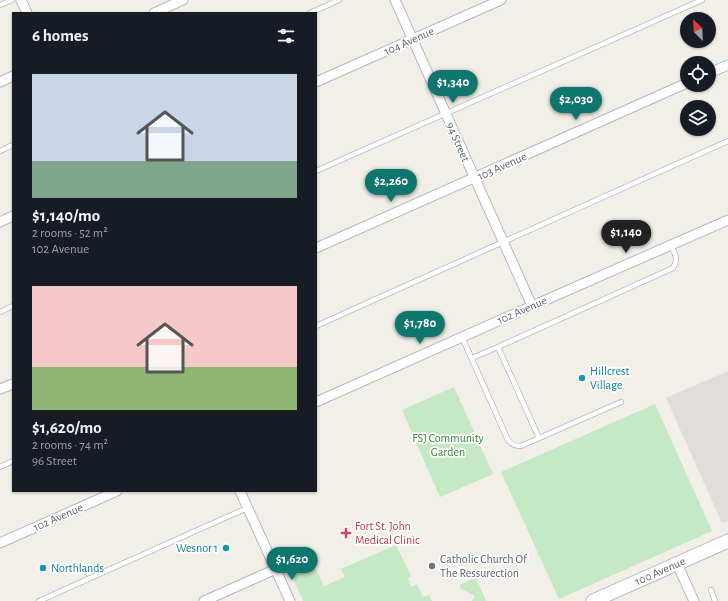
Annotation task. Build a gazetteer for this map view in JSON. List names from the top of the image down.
{
  "streets": {
    "main road": ["100 Avenue"],
    "street": [
      "104 Avenue",
      "94 Street",
      "103 Avenue",
      "102 Avenue"
    ]
  },
  "crossings": [
    ["104 Avenue", "94 Street"],
    ["94 Street", "103 Avenue"],
    ["94 Street", "102 Avenue"]
  ],
  "parks": ["FSJ Community Garden"],
  "places": {
    "other": [
      "Hillcrest Village",
      "Wesnor 1",
      "Catholic Church Of The Ressurection",
      "Northlands"
    ],
    "health": ["Fort St. John Medical Clinic"]
  },
  "north": "top left",
  "page": {
    "heading": "6 homes",
    "list": [
      {
        "name": "$1,140/mo",
        "note": "2 rooms · 52 m² · 102 Avenue"
      },
      {
        "name": "$1,620/mo",
        "note": "2 rooms · 74 m² · 96 Street"
      }
    ],
    "price": [
      "$1,340",
      "$2,030",
      "$2,260",
      "$1,140",
      "$1,780",
      "$1,620"
    ]
  }
}
